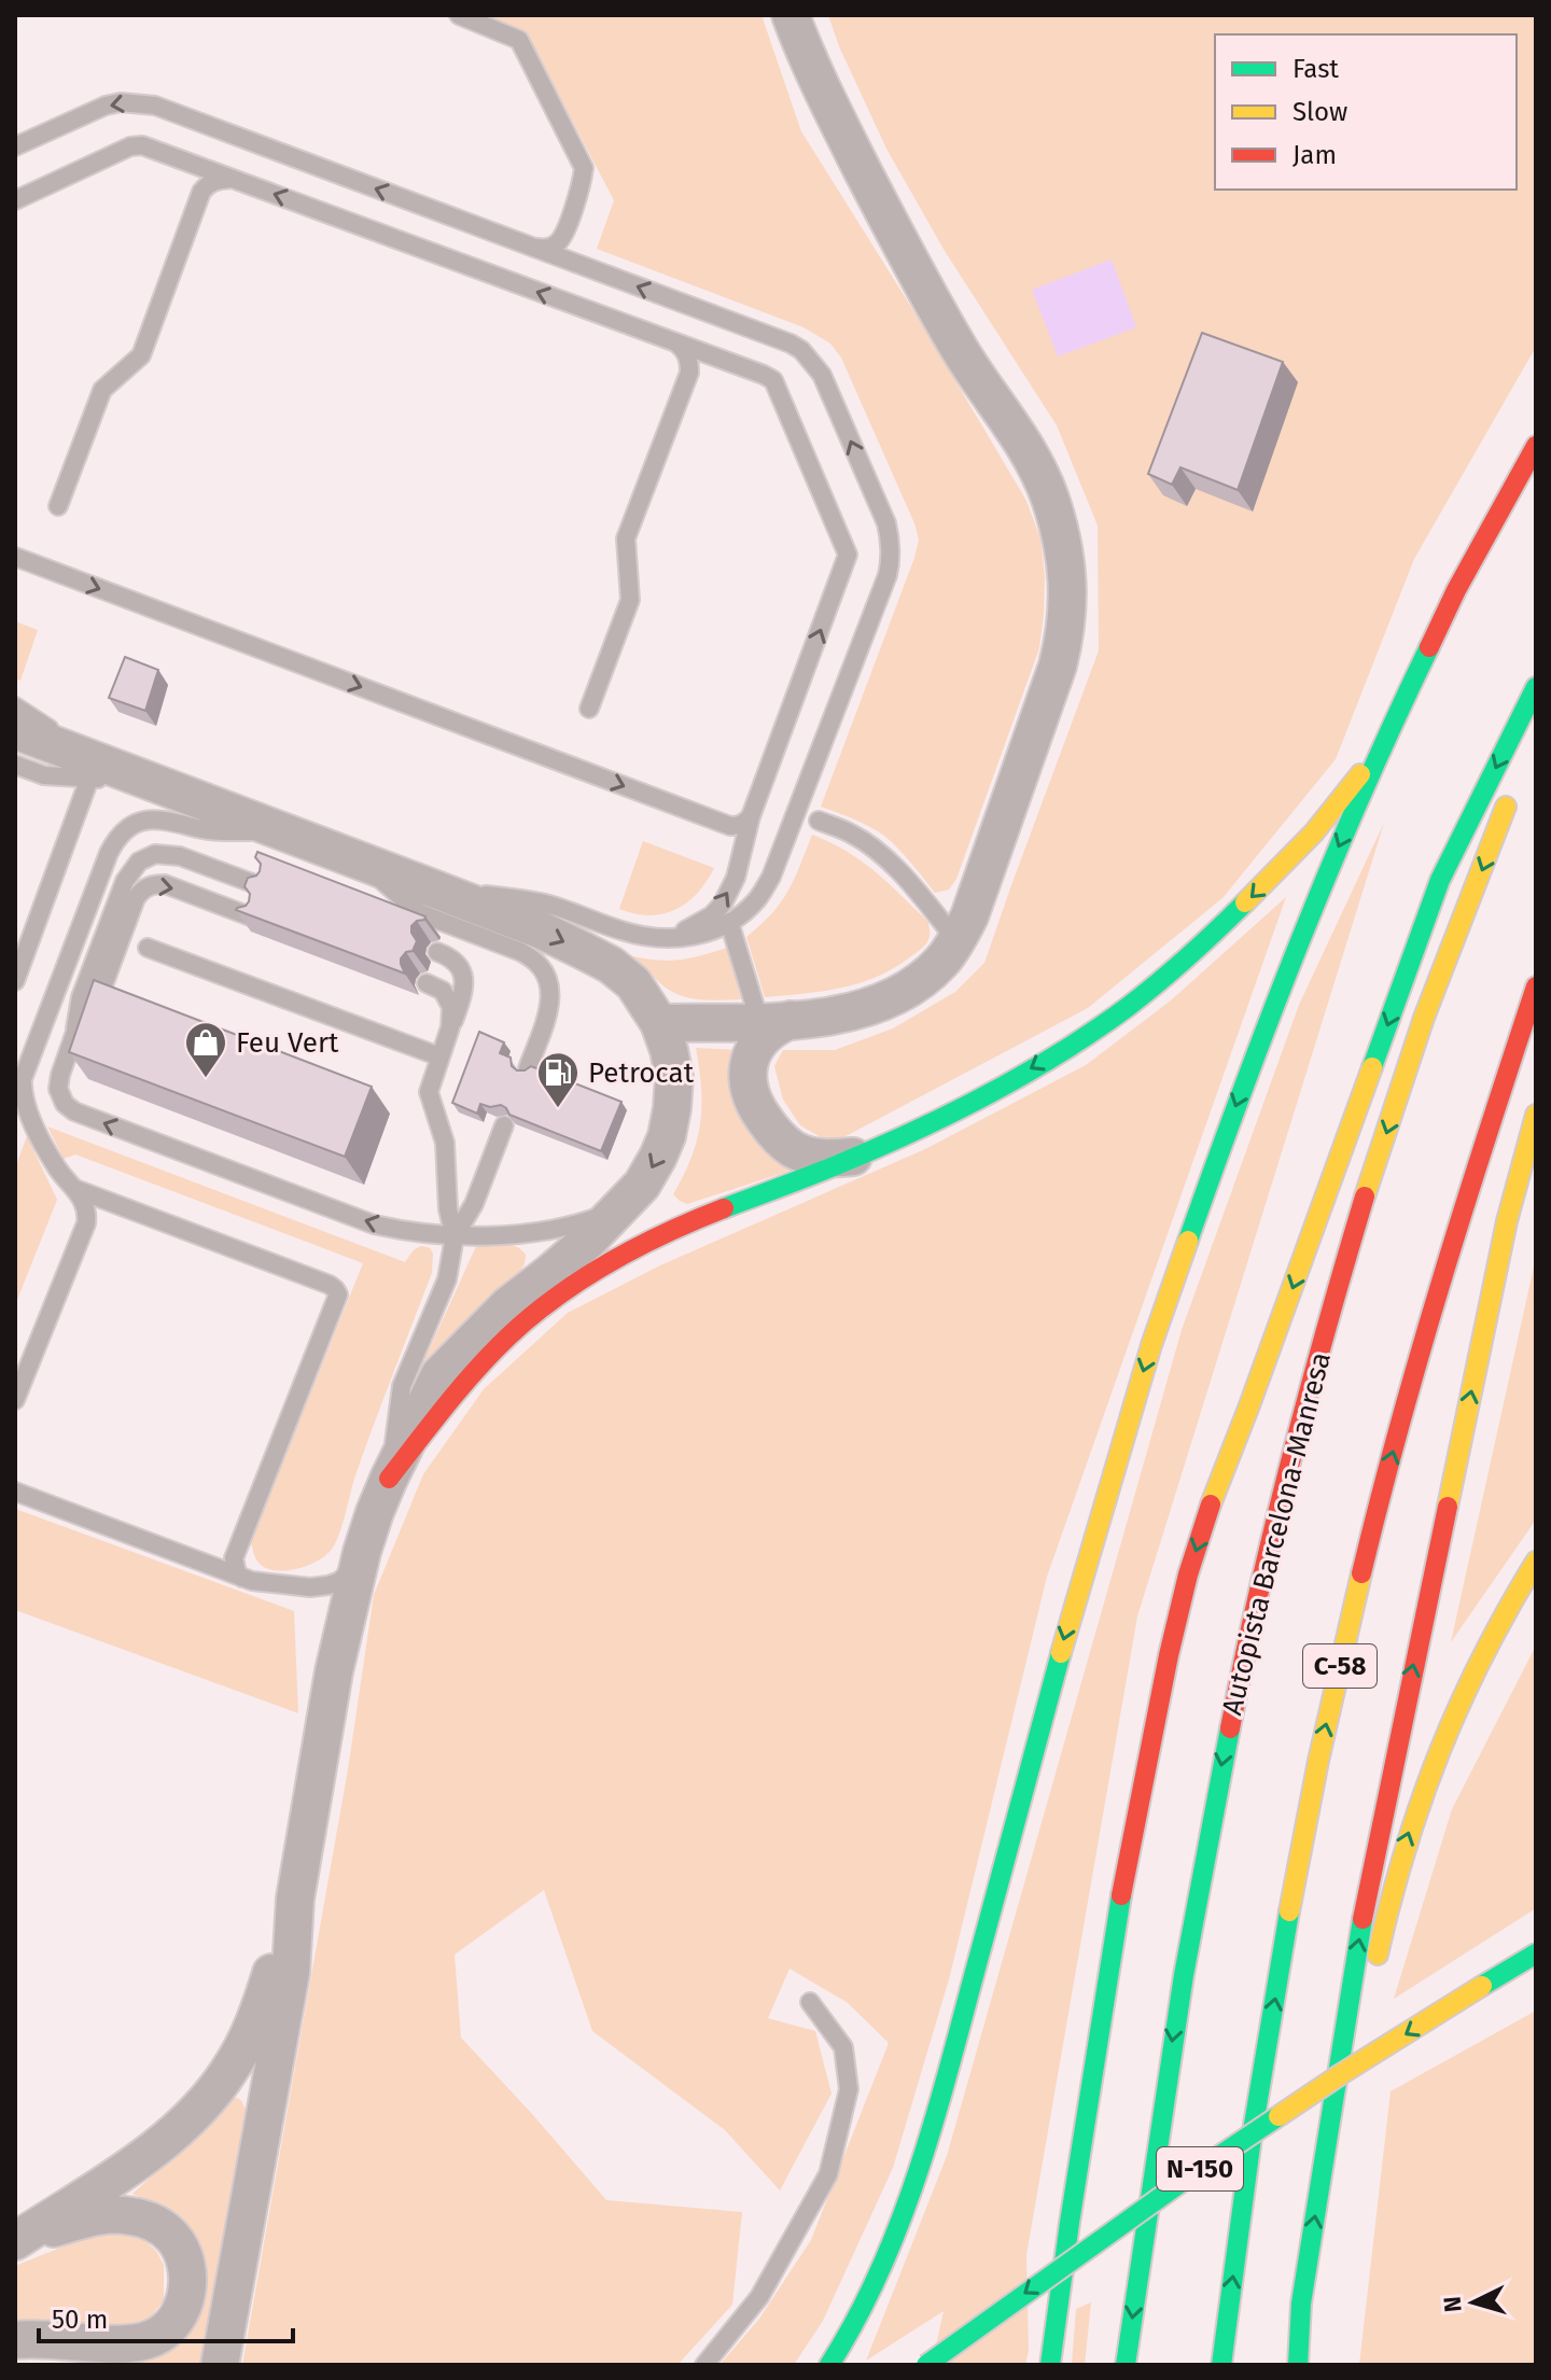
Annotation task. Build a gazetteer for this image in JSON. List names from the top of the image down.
{
  "streets": {
    "main road": ["Autopista Barcelona-Manresa", "C-58", "N-150"]
  },
  "places": {
    "shop": ["Feu Vert"],
    "fuel station": ["Petrocat"]
  },
  "legend": ["Fast", "Slow", "Jam"],
  "scale_bar": "50 m",
  "north": "left"
}
